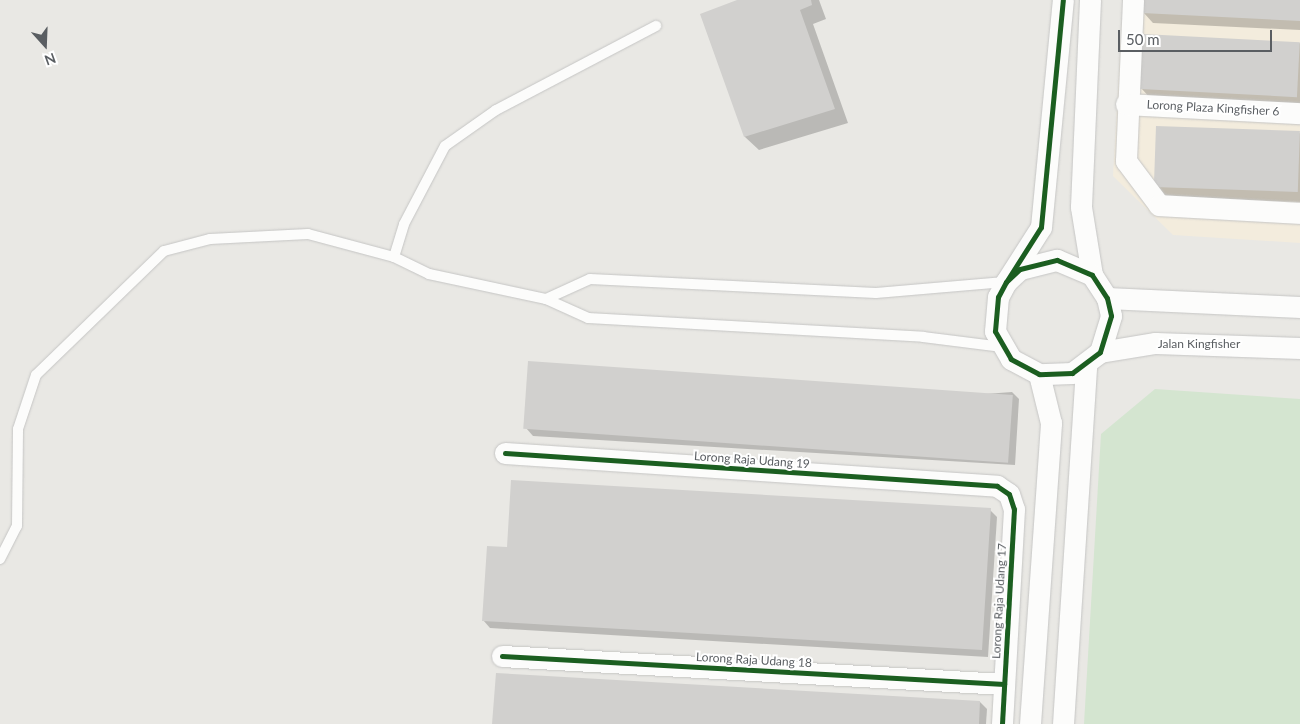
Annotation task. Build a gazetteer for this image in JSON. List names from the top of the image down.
{
  "streets": {
    "street": [
      "Lorong Plaza Kingfisher 6",
      "Jalan Kingfisher",
      "Lorong Raja Udang 19",
      "Lorong Raja Udang 17",
      "Lorong Raja Udang 18"
    ]
  },
  "crossings": [
    ["Lorong Raja Udang 19", "Lorong Raja Udang 17"],
    ["Lorong Raja Udang 17", "Lorong Raja Udang 18"]
  ],
  "scale_bar": "50 m",
  "north": "bottom"
}
